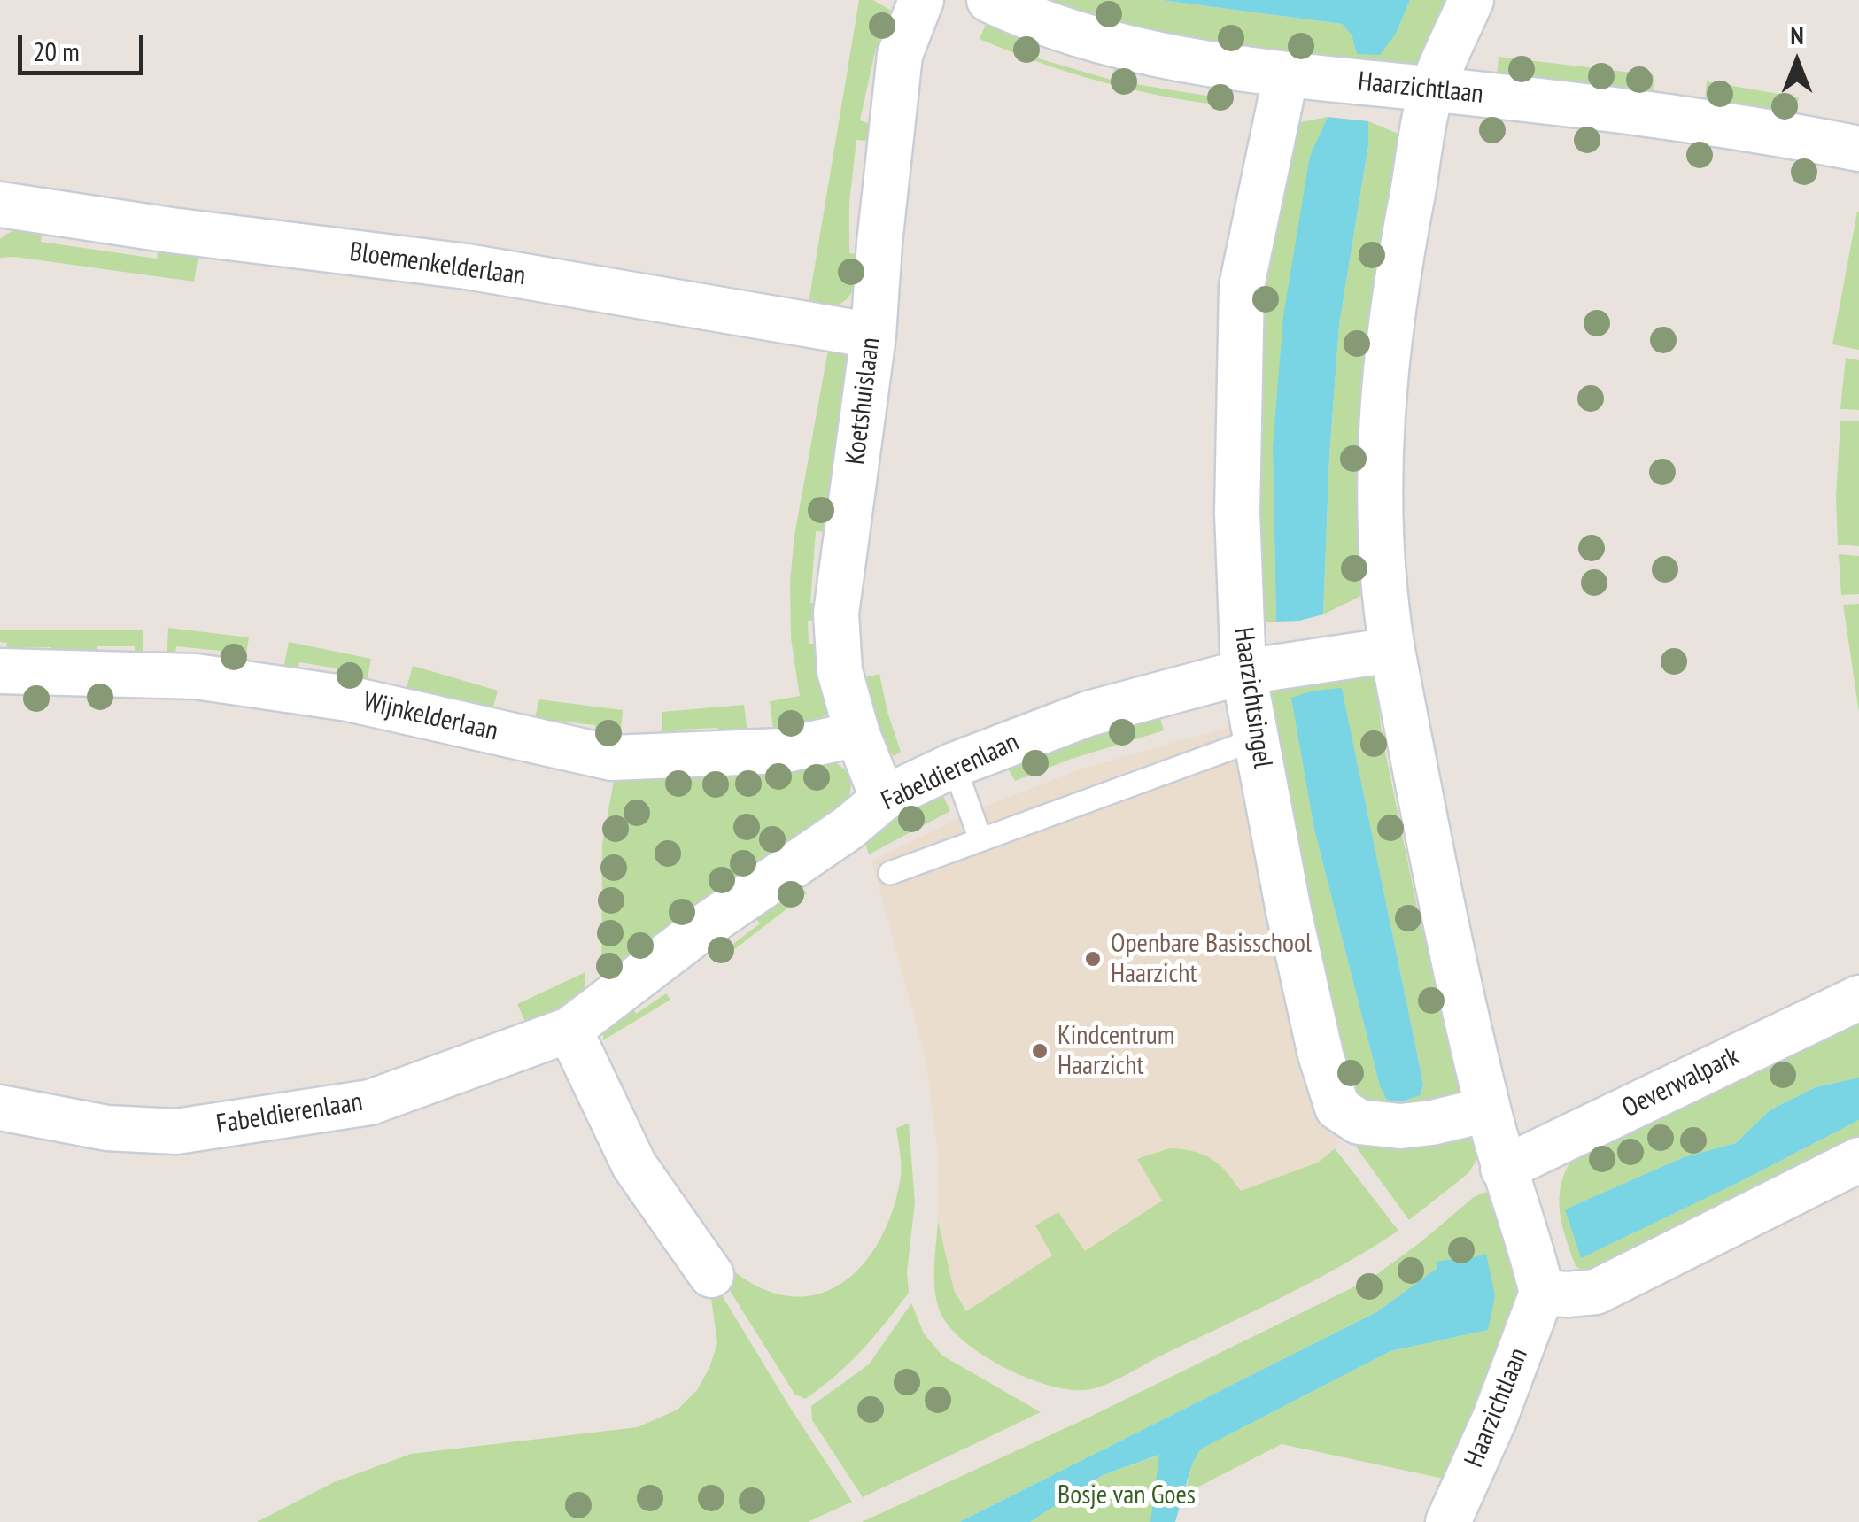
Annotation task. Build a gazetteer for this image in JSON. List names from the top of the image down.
{
  "streets": {
    "street": [
      "Haarzichtlaan",
      "Bloemenkelderlaan",
      "Koetshuislaan",
      "Haarzichtsingel",
      "Wijnkelderlaan",
      "Fabeldierenlaan",
      "Oeverwalpark"
    ]
  },
  "crossings": [
    ["Haarzichtlaan", "Haarzichtsingel"],
    ["Bloemenkelderlaan", "Koetshuislaan"],
    ["Koetshuislaan", "Wijnkelderlaan"],
    ["Koetshuislaan", "Fabeldierenlaan"],
    ["Haarzichtsingel", "Fabeldierenlaan"]
  ],
  "parks": ["Bosje van Goes"],
  "places": ["Openbare Basisschool Haarzicht", "Kindcentrum Haarzicht"],
  "scale_bar": "20 m",
  "north": "top"
}
